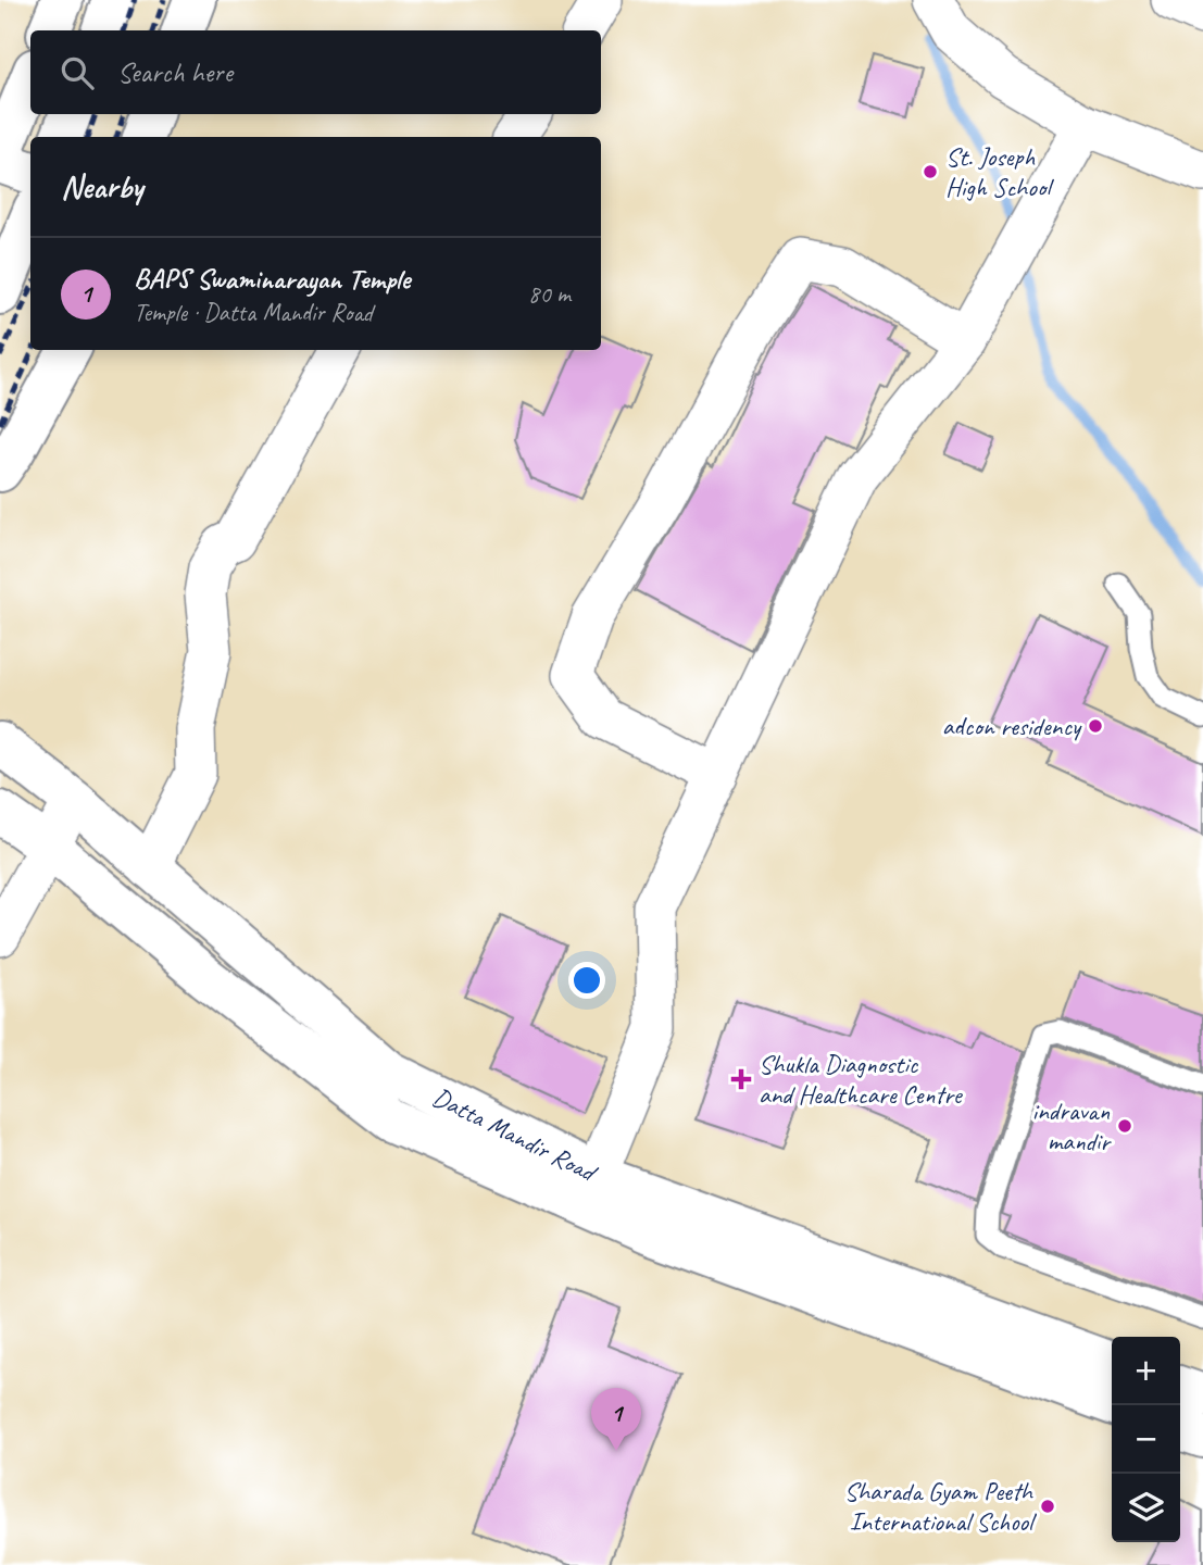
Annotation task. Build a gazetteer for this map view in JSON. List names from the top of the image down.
{
  "streets": {
    "main road": ["Datta Mandir Road"]
  },
  "places": {
    "other": [
      "St. Joseph High School",
      "adcon residency",
      "indravan mandir",
      "Sharada Gyam Peeth International School"
    ],
    "health": ["Shukla Diagnostic and Healthcare Centre"]
  },
  "page": {
    "search": "Search here",
    "heading": "Nearby",
    "list": [
      {
        "mark": "1",
        "name": "BAPS Swaminarayan Temple",
        "note": "Temple · Datta Mandir Road",
        "value": "80 m"
      }
    ],
    "map_buttons": ["+", "−"],
    "pins": "1"
  }
}
